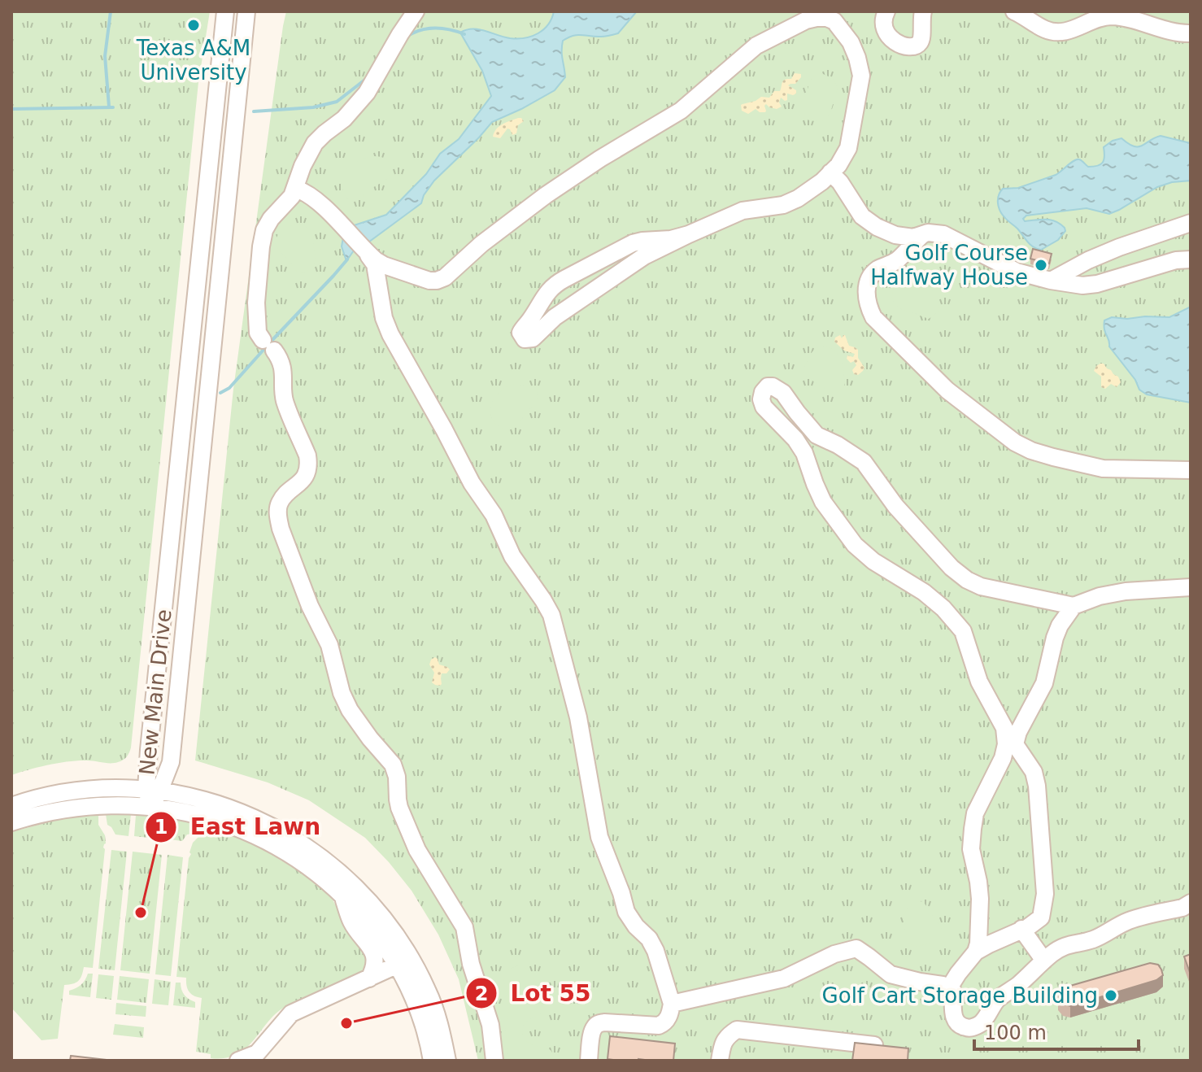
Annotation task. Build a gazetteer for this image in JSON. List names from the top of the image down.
{
  "streets": {
    "street": ["New Main Drive"]
  },
  "places": [
    "Texas A&M University",
    "Golf Course Halfway House",
    "East Lawn",
    "Golf Cart Storage Building",
    "Lot 55"
  ],
  "scale_bar": "100 m"
}
